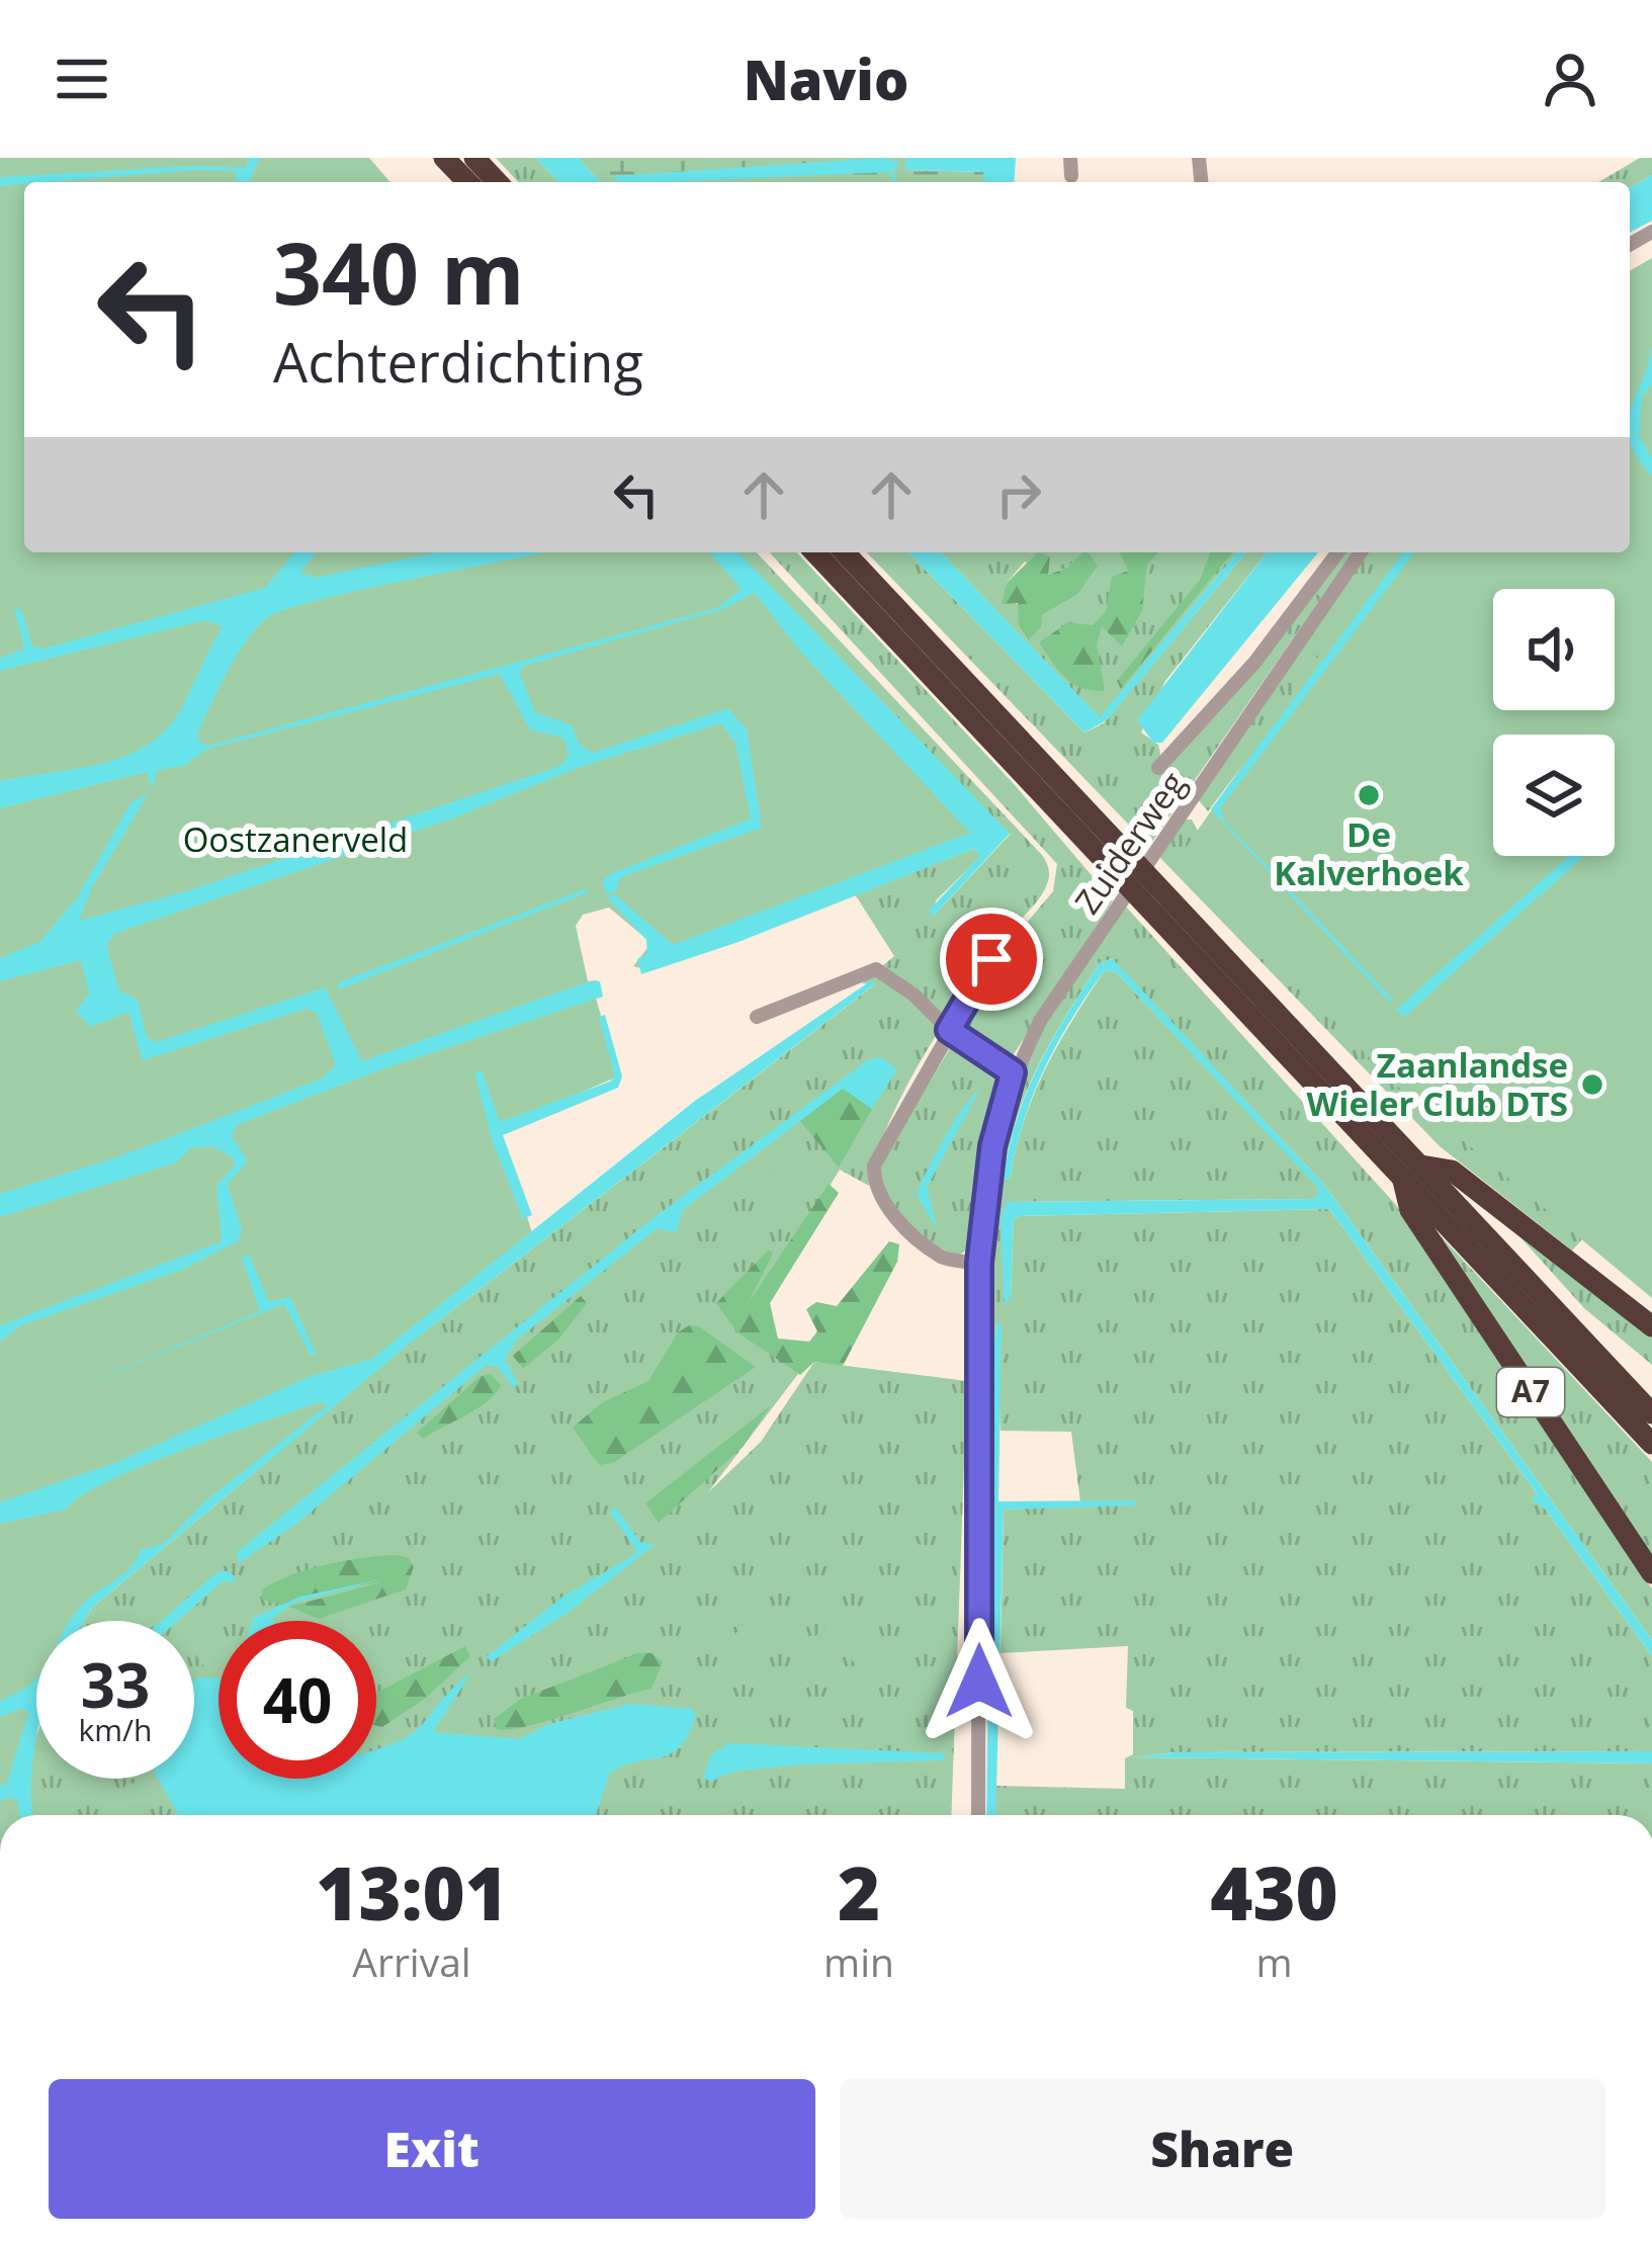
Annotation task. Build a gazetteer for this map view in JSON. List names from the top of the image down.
{
  "streets": {
    "highway": ["A7"],
    "street": ["Zuiderweg"]
  },
  "parks": ["Oostzanerveld"],
  "places": ["De Kalverhoek", "Zaanlandse Wieler Club DTS"],
  "page": {
    "header": "Navio",
    "turn": ["340 m", "Achterdichting"],
    "speed": "33 km/h",
    "limit": "40",
    "eta": [
      "13:01",
      "Arrival",
      "2",
      "min",
      "430",
      "m"
    ],
    "buttons": ["Exit", "Share"]
  }
}
